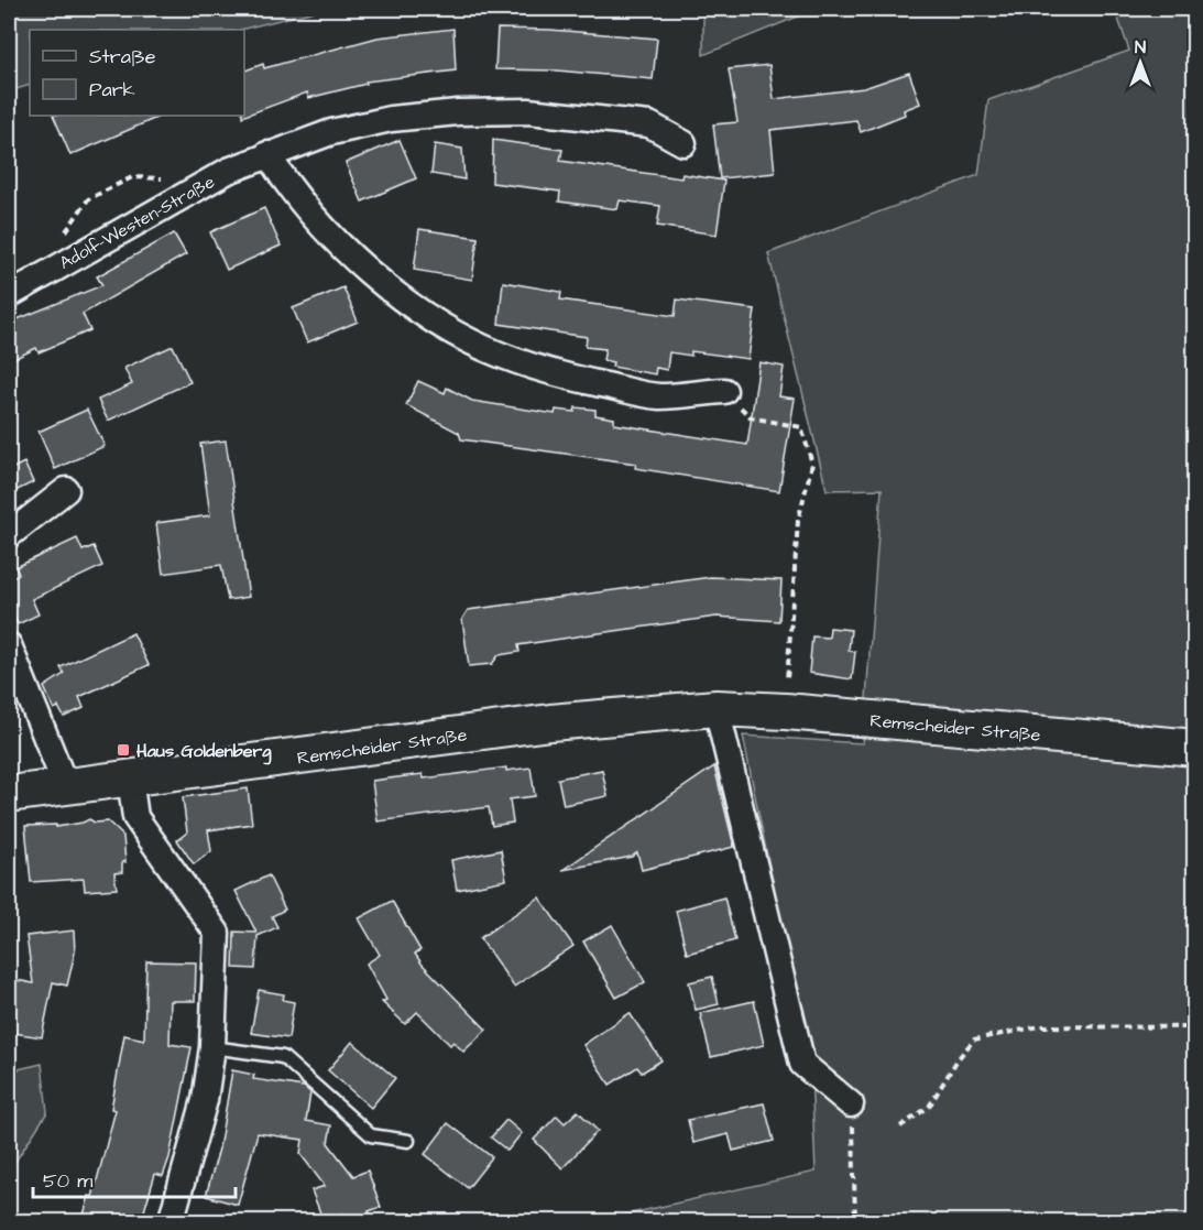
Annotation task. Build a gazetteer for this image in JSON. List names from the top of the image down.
{
  "streets": {
    "main road": ["Remscheider Straße"],
    "street": ["Adolf-Westen-Straße"]
  },
  "places": {
    "transit": ["Haus Goldenberg"]
  },
  "legend": ["Straße", "Park"],
  "scale_bar": "50 m",
  "north": "top"
}
